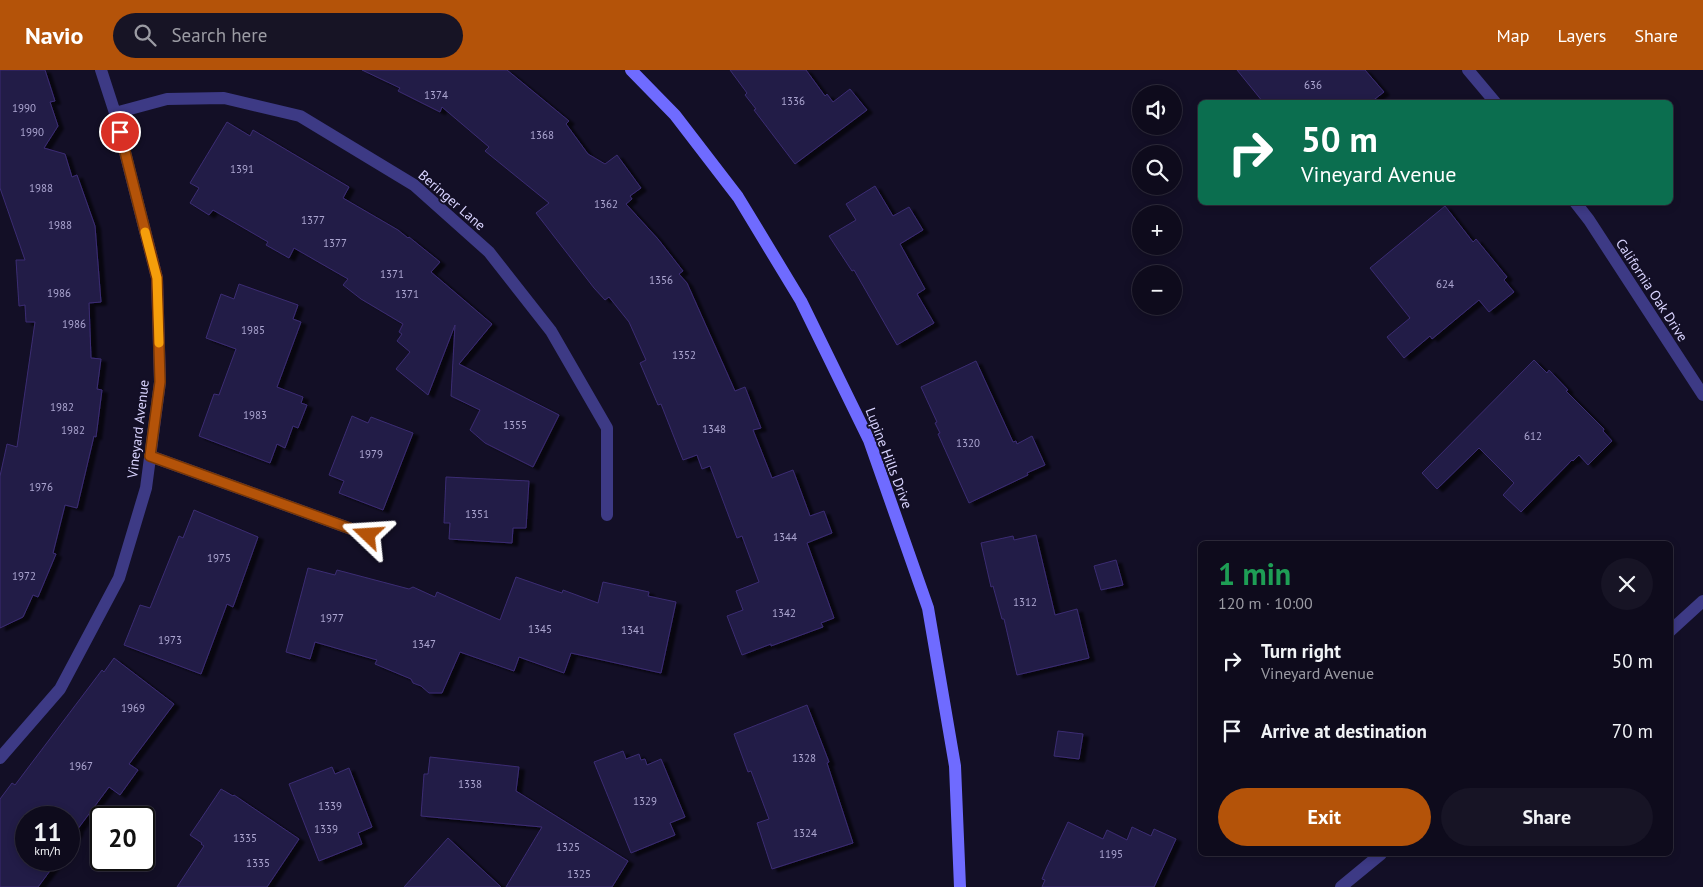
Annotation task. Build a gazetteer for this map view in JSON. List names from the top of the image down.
{
  "streets": {
    "street": [
      "Beringer Lane",
      "California Oak Drive",
      "Vineyard Avenue",
      "Lupine Hills Drive"
    ]
  },
  "crossings": [
    ["Beringer Lane", "Vineyard Avenue"]
  ],
  "house_numbers": [
    "636",
    "1374",
    "1336",
    "1990",
    "1990",
    "1368",
    "1391",
    "1988",
    "1362",
    "1377",
    "1988",
    "1377",
    "1371",
    "1356",
    "624",
    "1986",
    "1371",
    "1986",
    "1985",
    "1352",
    "1982",
    "1983",
    "1355",
    "1348",
    "1982",
    "612",
    "1320",
    "1979",
    "1976",
    "1351",
    "1344",
    "1975",
    "1972",
    "1312",
    "1342",
    "1977",
    "1345",
    "1341",
    "1973",
    "1347",
    "1969",
    "1328",
    "1967",
    "1338",
    "1329",
    "1339",
    "1339",
    "1324",
    "1335",
    "1325",
    "1195",
    "1335",
    "1325"
  ],
  "page": {
    "header": "Navio",
    "search": "Search here",
    "nav": ["Map", "Layers", "Share"],
    "map_buttons": ["+", "−"],
    "turn": ["50 m", "Vineyard Avenue"],
    "heading": ["1 min", "120 m · 10:00"],
    "list": [
      {
        "name": "Turn right",
        "note": "Vineyard Avenue",
        "value": "50 m"
      },
      {
        "name": "Arrive at destination",
        "value": "70 m"
      }
    ],
    "buttons": ["Exit", "Share"],
    "speed": "11 km/h",
    "limit": "20"
  }
}
